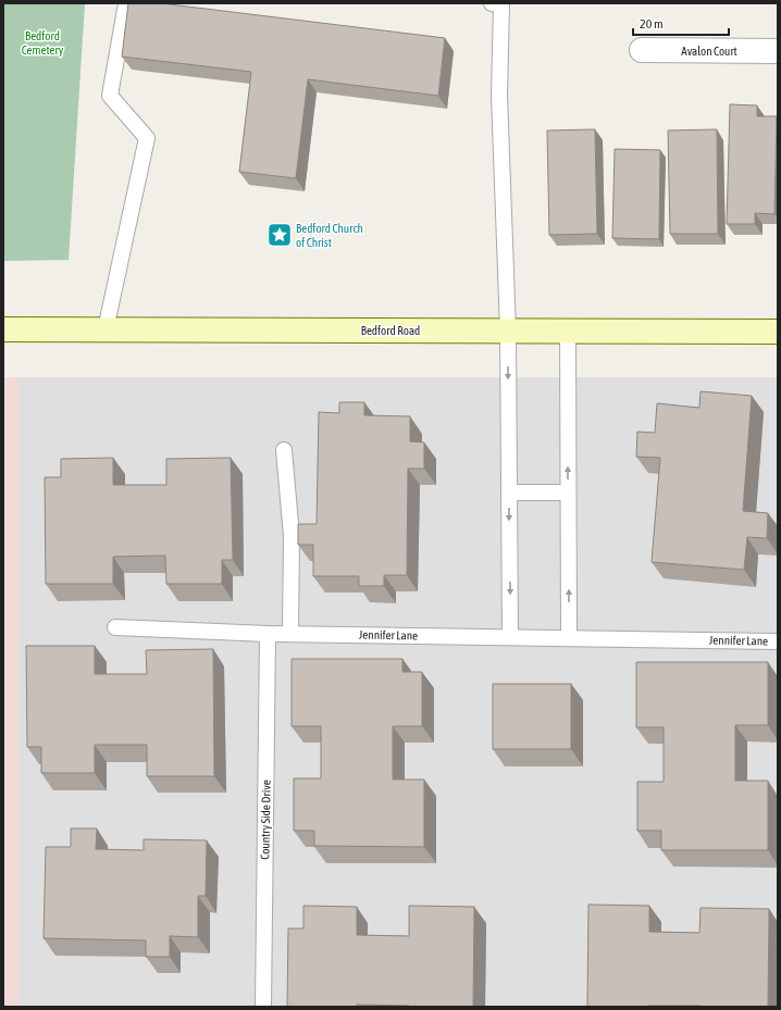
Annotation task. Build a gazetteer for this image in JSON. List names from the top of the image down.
{
  "streets": {
    "main road": ["Bedford Road"],
    "street": ["Avalon Court"],
    "lane": ["Jennifer Lane", "Country Side Drive"]
  },
  "crossings": [
    ["Jennifer Lane", "Country Side Drive"]
  ],
  "parks": ["Bedford Cemetery"],
  "places": {
    "place": ["Bedford Church of Christ"]
  },
  "scale_bar": "20 m"
}
